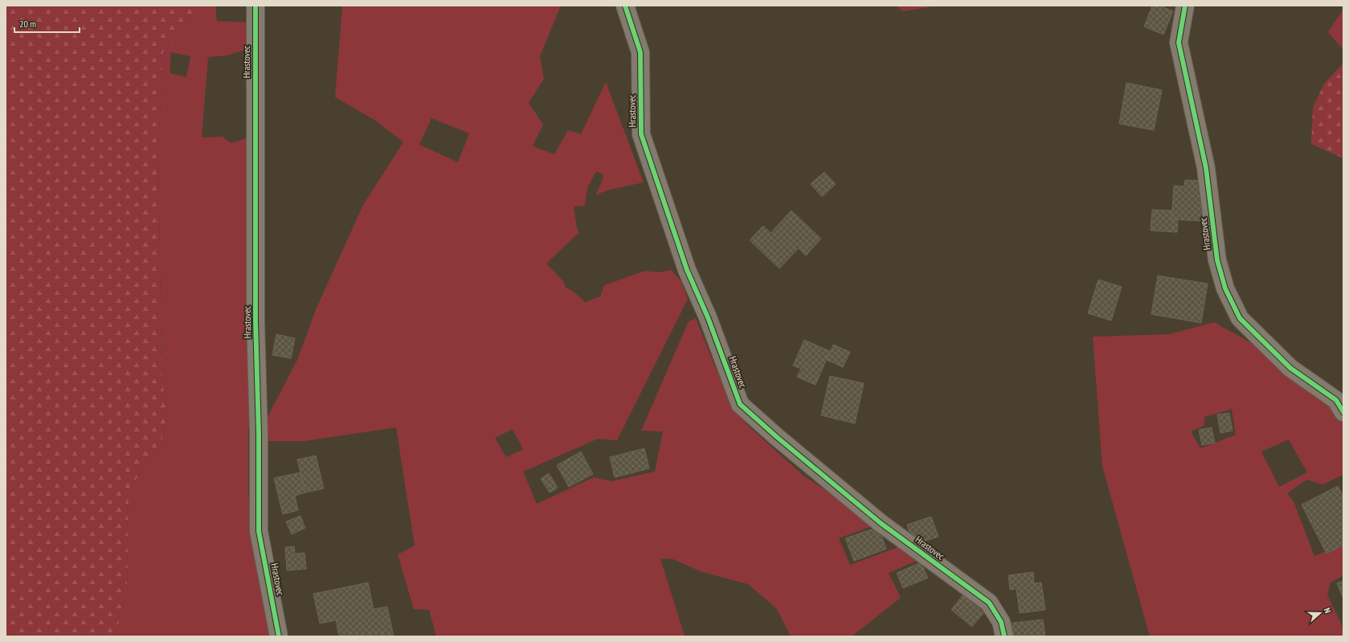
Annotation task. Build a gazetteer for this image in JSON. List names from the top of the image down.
{
  "streets": {
    "street": ["Hrastovec"]
  },
  "scale_bar": "20 m",
  "north": "right"
}
